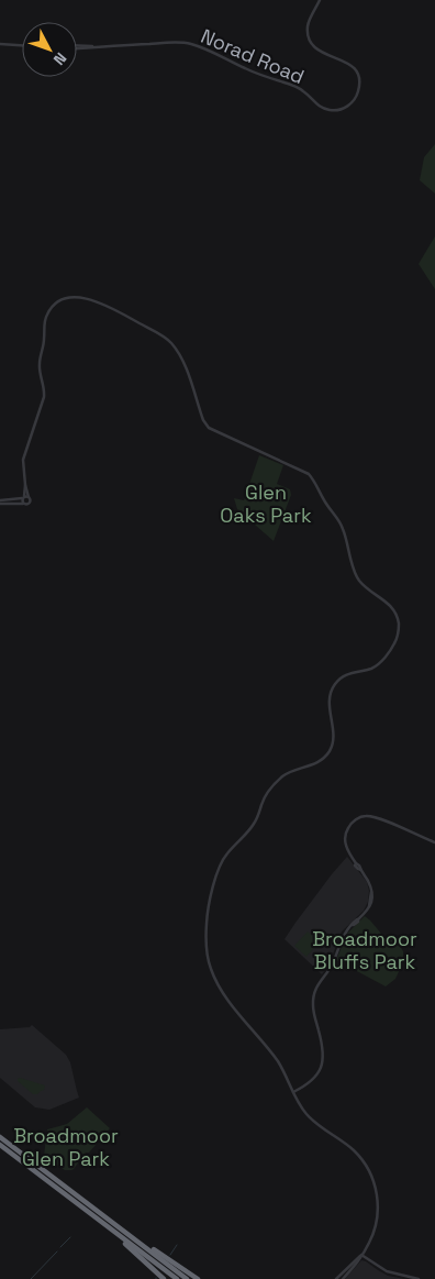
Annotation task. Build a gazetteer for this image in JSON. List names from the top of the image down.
{
  "streets": {
    "street": ["Norad Road"]
  },
  "parks": ["Glen Oaks Park", "Broadmoor Bluffs Park", "Broadmoor Glen Park"],
  "north": "bottom right"
}
